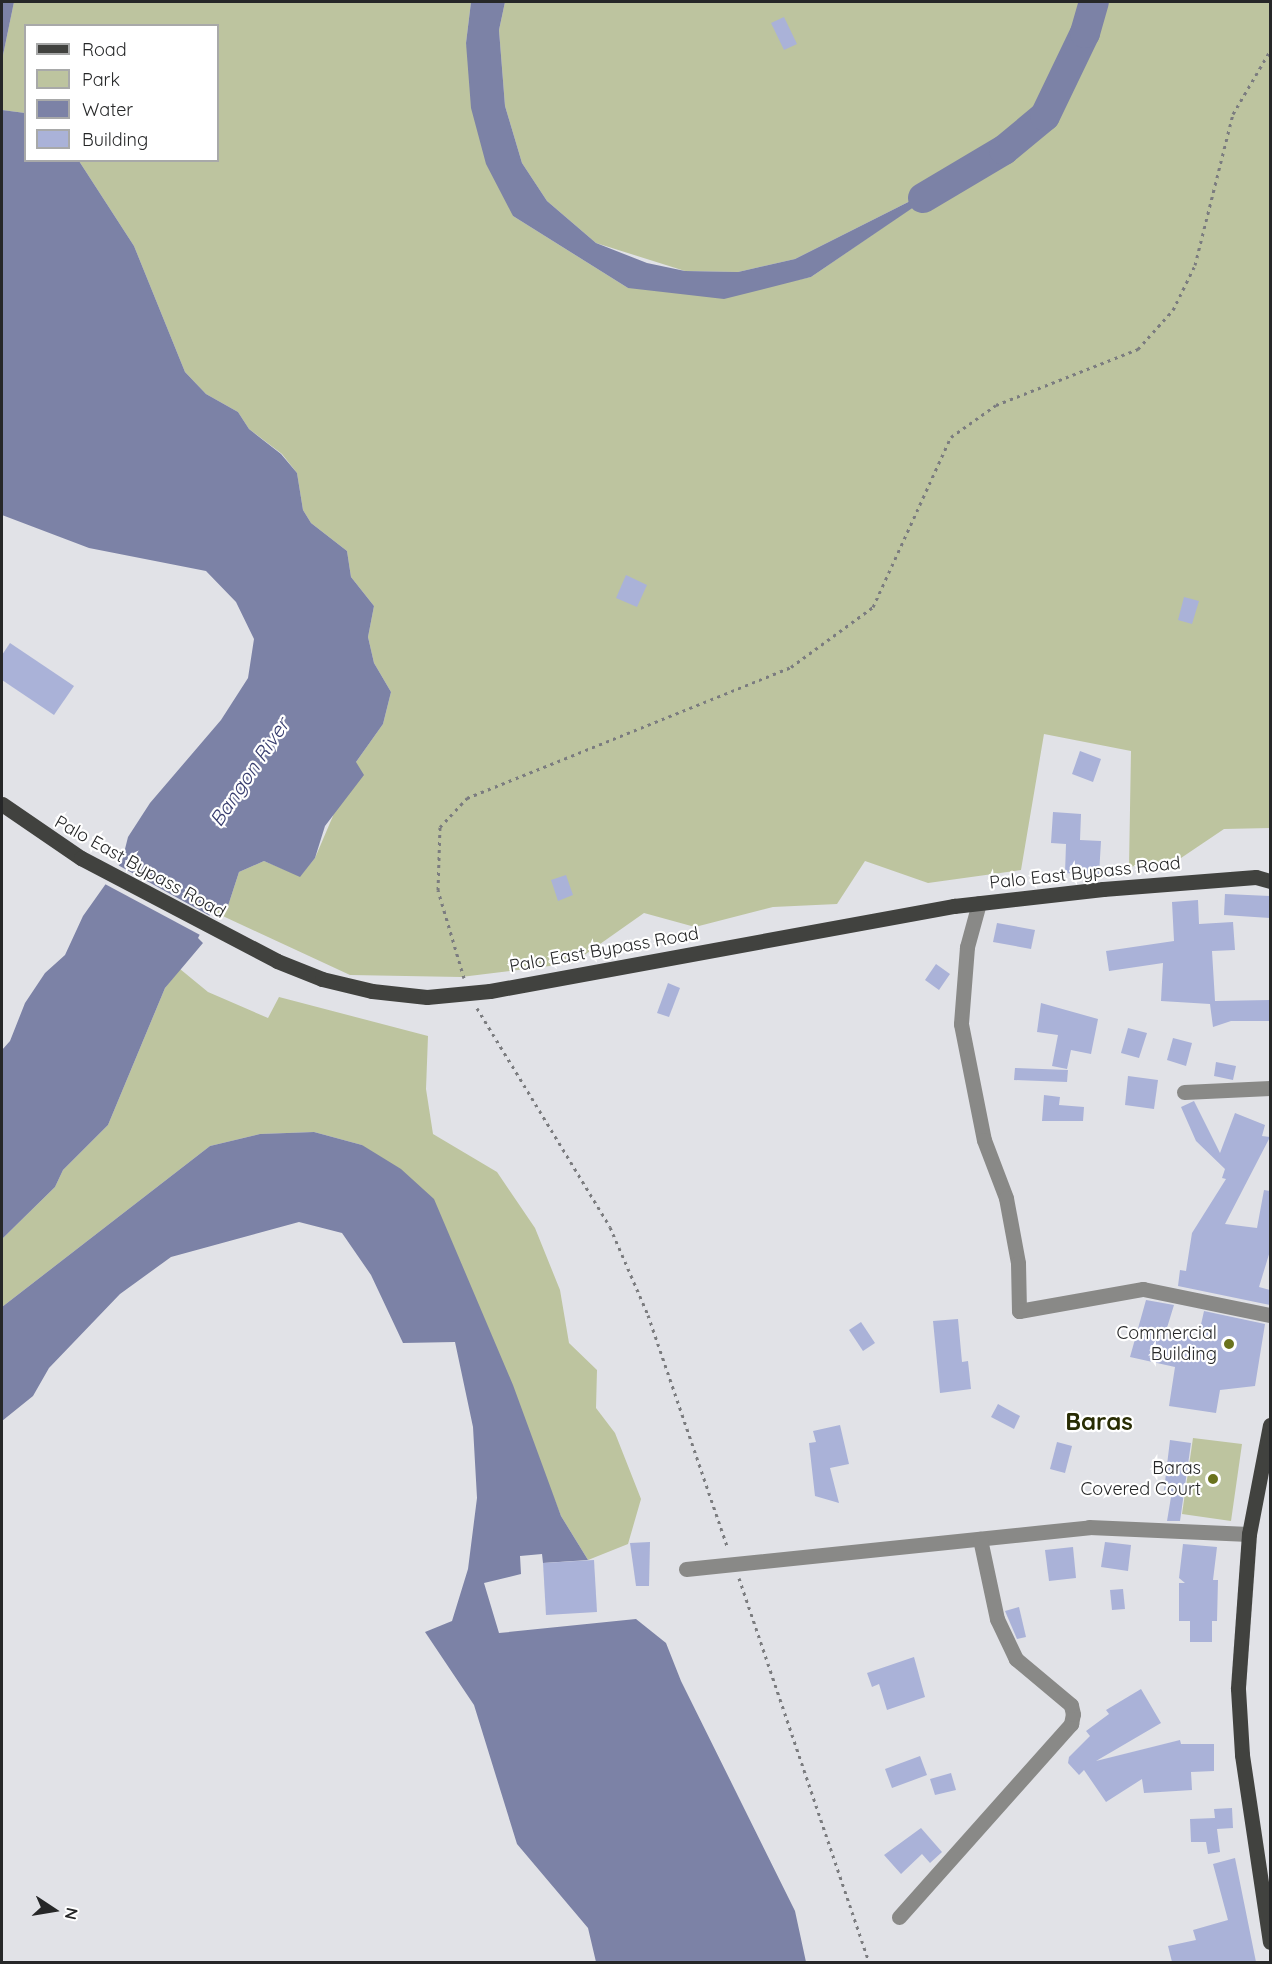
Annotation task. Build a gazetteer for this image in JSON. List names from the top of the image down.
{
  "streets": {
    "main road": ["Palo East Bypass Road"]
  },
  "districts": ["Baras"],
  "water": ["Bangon River"],
  "places": ["Commercial Building", "Baras Covered Court"],
  "legend": [
    "Road",
    "Park",
    "Water",
    "Building"
  ],
  "north": "right"
}
